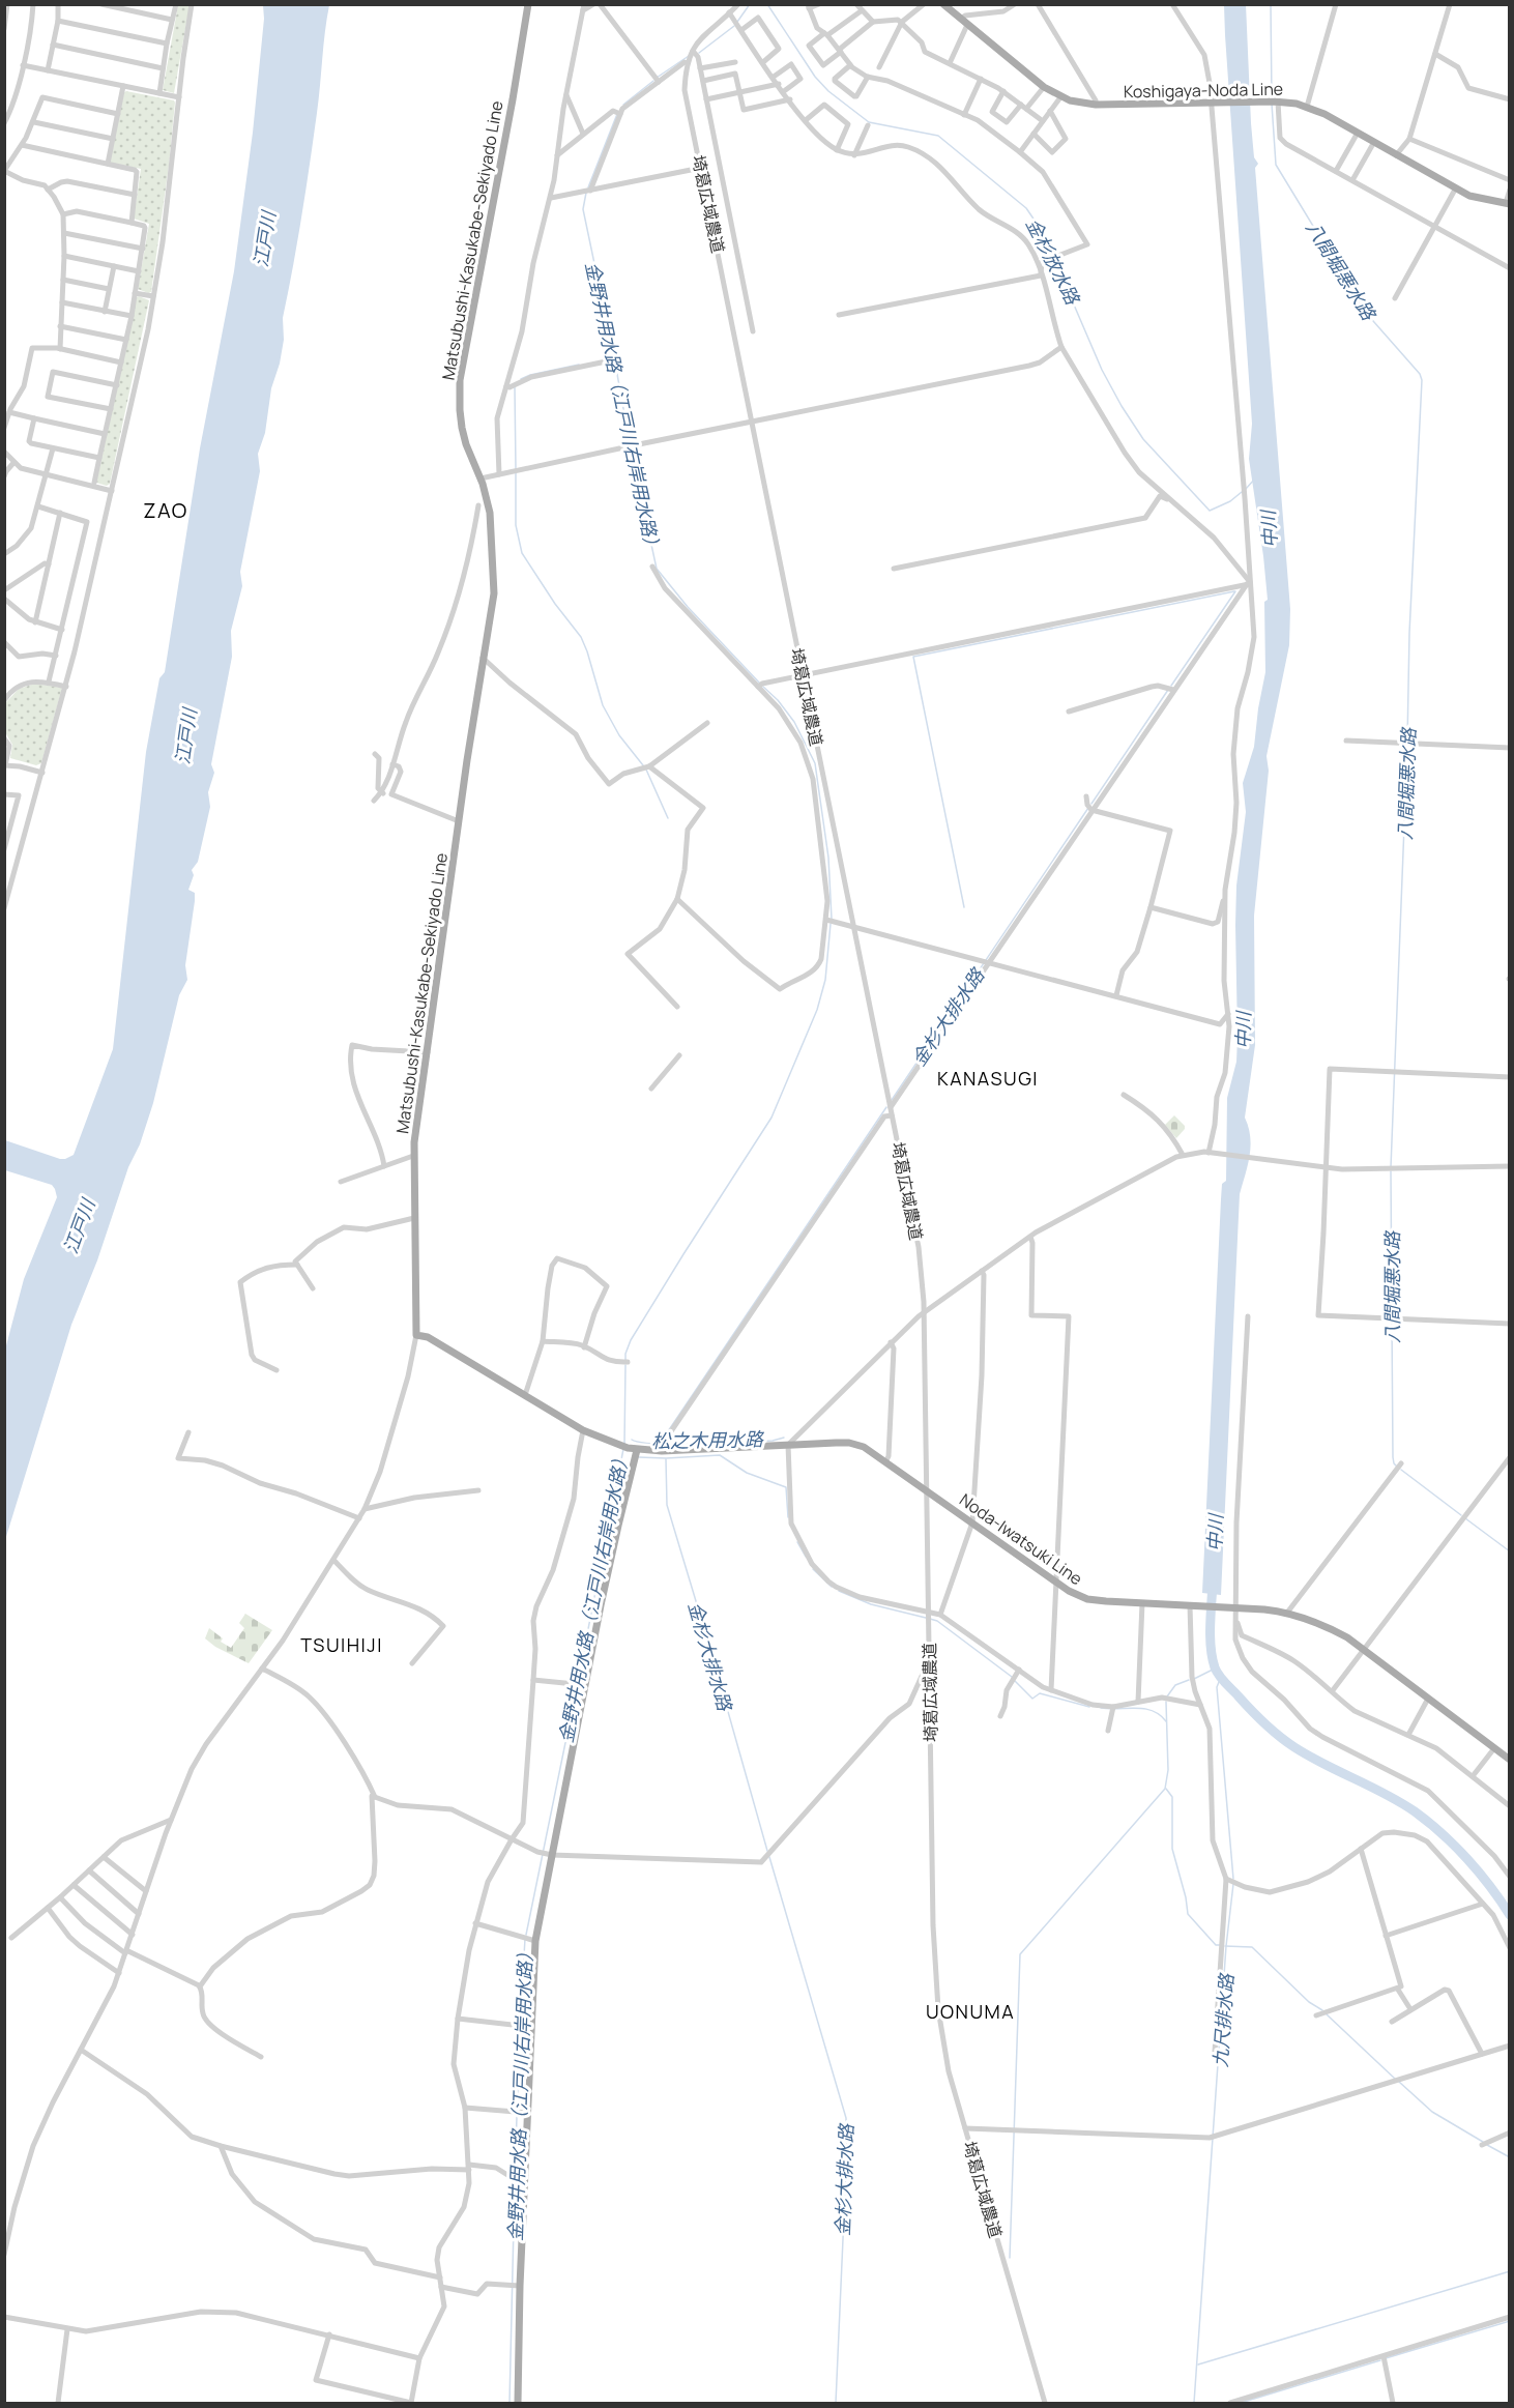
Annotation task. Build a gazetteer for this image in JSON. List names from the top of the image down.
{
  "streets": {
    "main road": ["Koshigaya-Noda Line", "Matsubushi-Kasukabe-Sekiyado Line", "Noda-Iwatsuki Line"],
    "street": ["埼葛広域農道"]
  },
  "crossings": [
    ["埼葛広域農道", "Noda-Iwatsuki Line"]
  ],
  "districts": [
    "ZAO",
    "KANASUGI",
    "TSUIHIJI",
    "UONUMA"
  ],
  "water": [
    "江戸川",
    "金杉放水路",
    "八間堀悪水路",
    "金野井用水路（江戸川右岸用水路）",
    "中川",
    "金杉大排水路",
    "松之木用水路",
    "九尺排水路"
  ]
}
